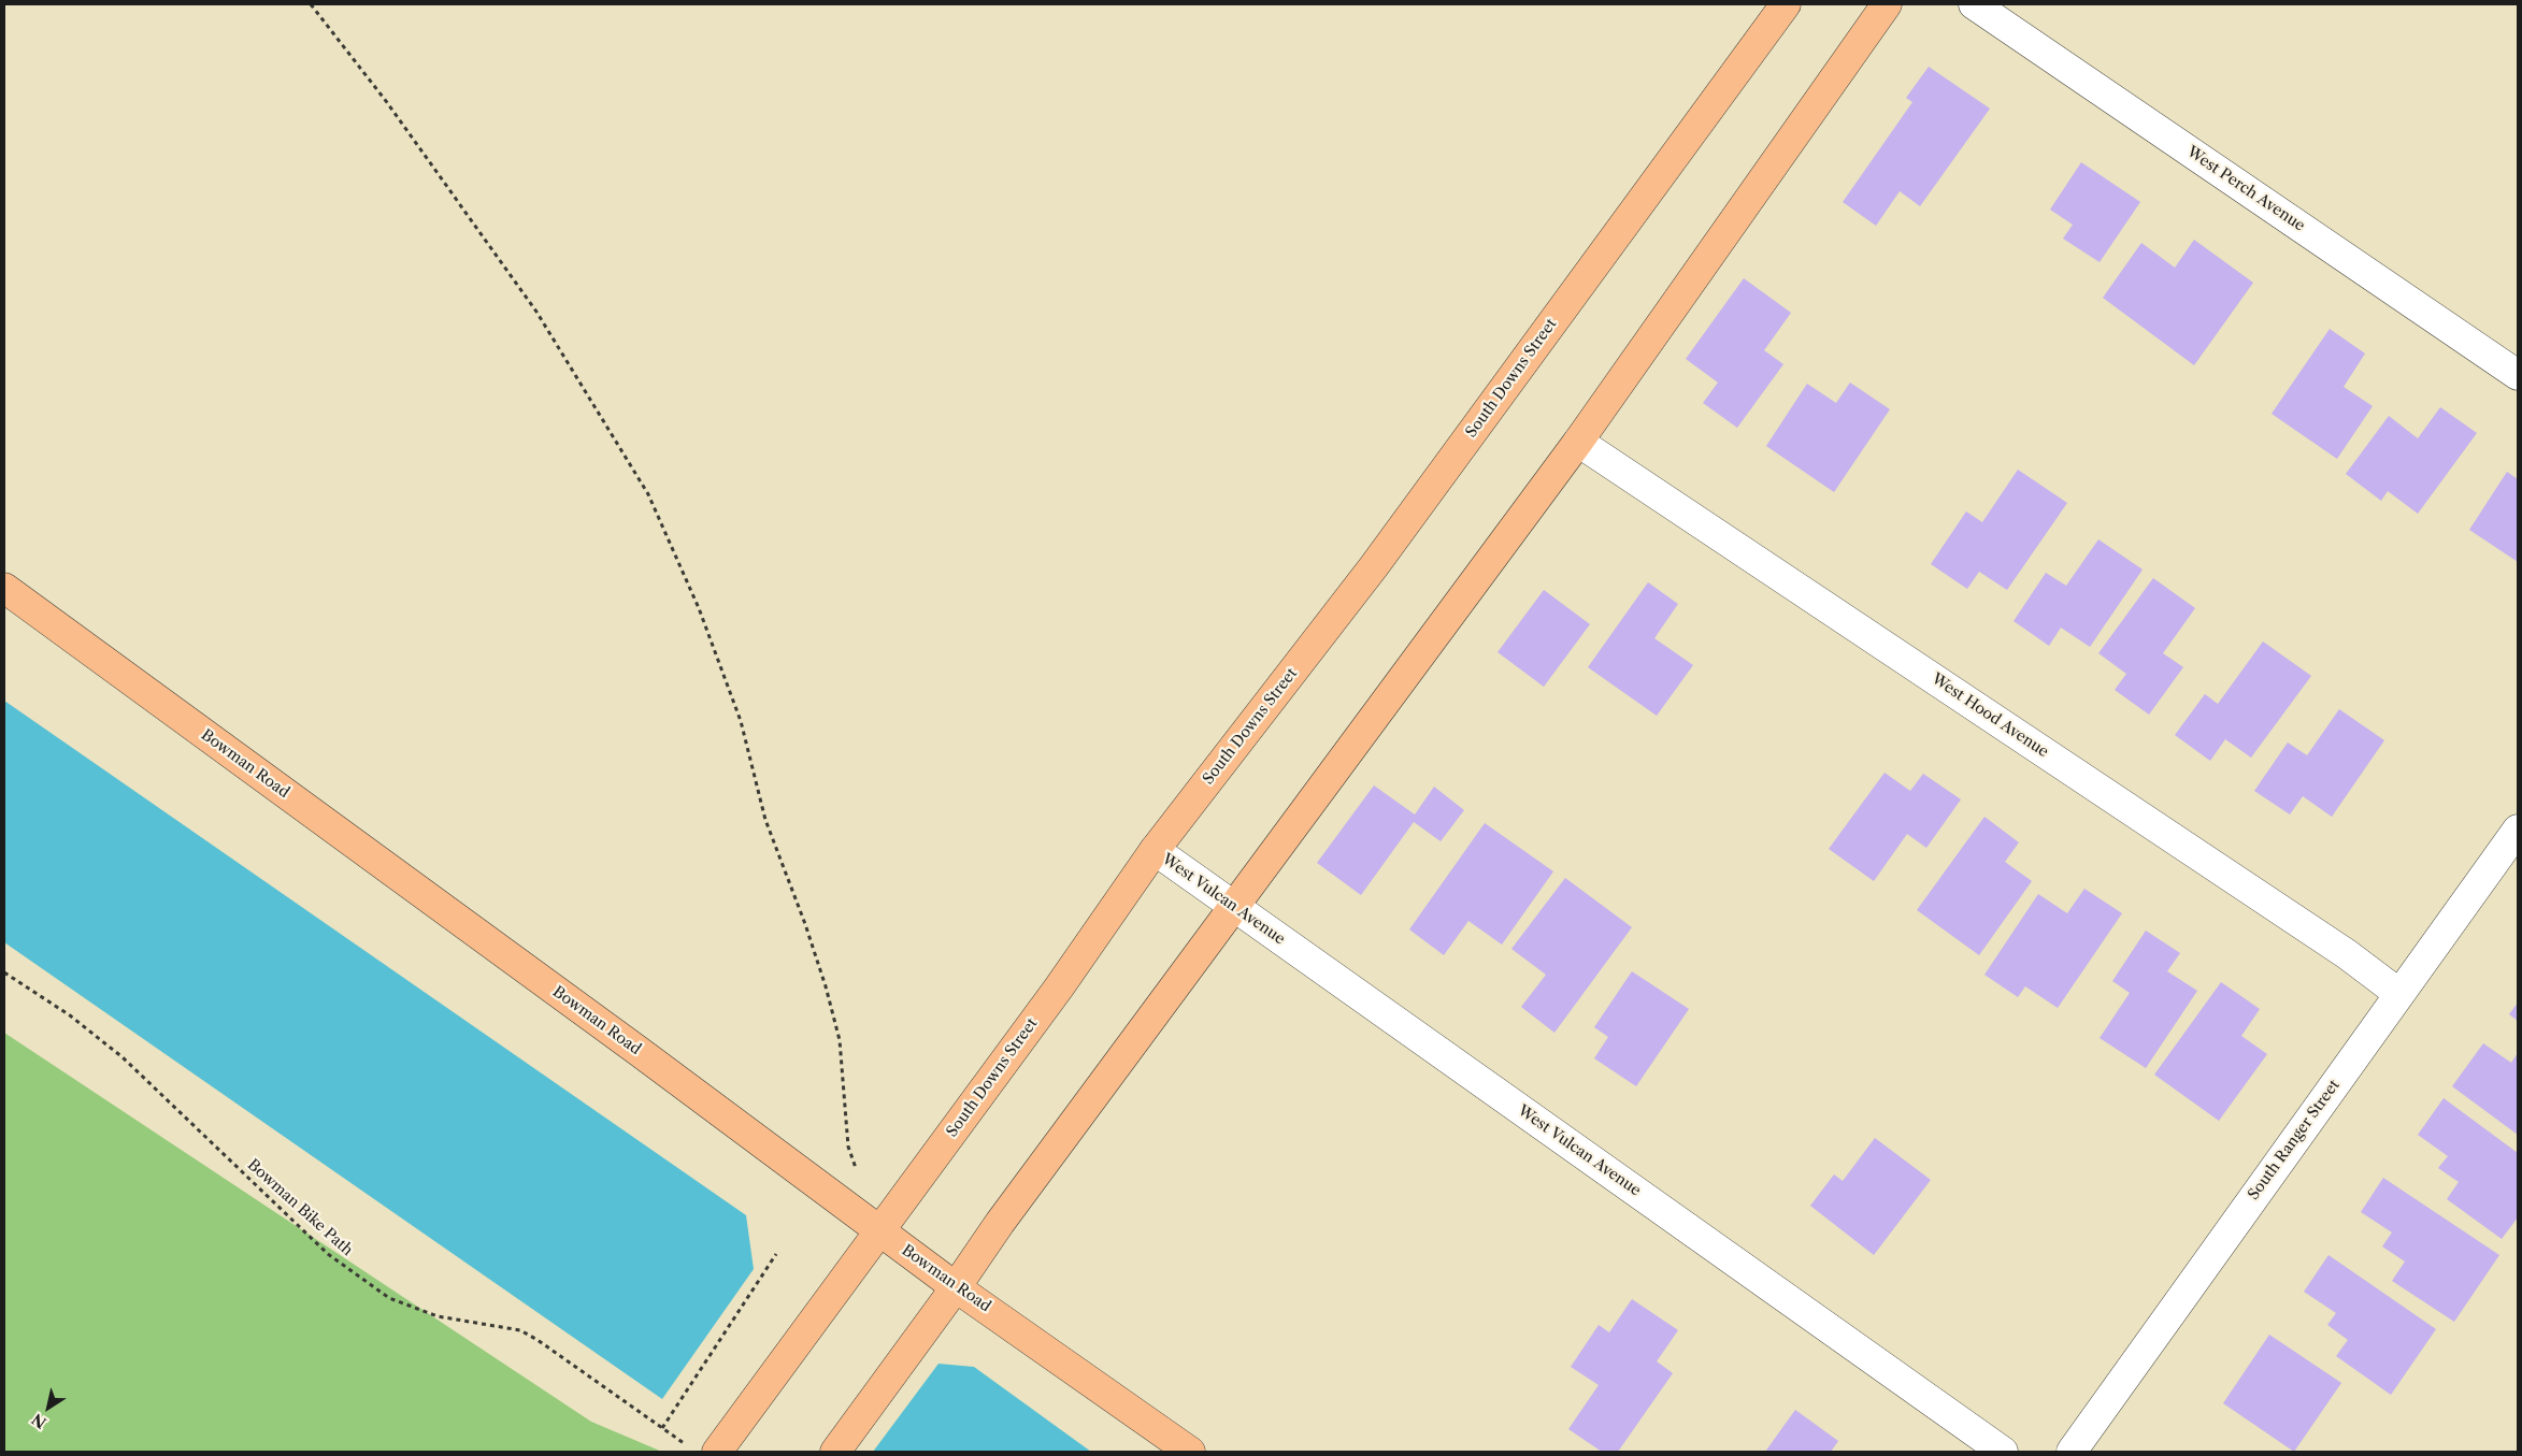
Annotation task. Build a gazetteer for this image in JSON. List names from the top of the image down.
{
  "streets": {
    "main road": ["South Downs Street", "Bowman Road"],
    "street": [
      "West Perch Avenue",
      "West Hood Avenue",
      "West Vulcan Avenue",
      "South Ranger Street"
    ],
    "path": ["Bowman Bike Path"]
  },
  "crossings": [
    ["South Downs Street", "Bowman Road"],
    ["South Downs Street", "West Vulcan Avenue"],
    ["West Hood Avenue", "South Ranger Street"]
  ],
  "north": "bottom left"
}
